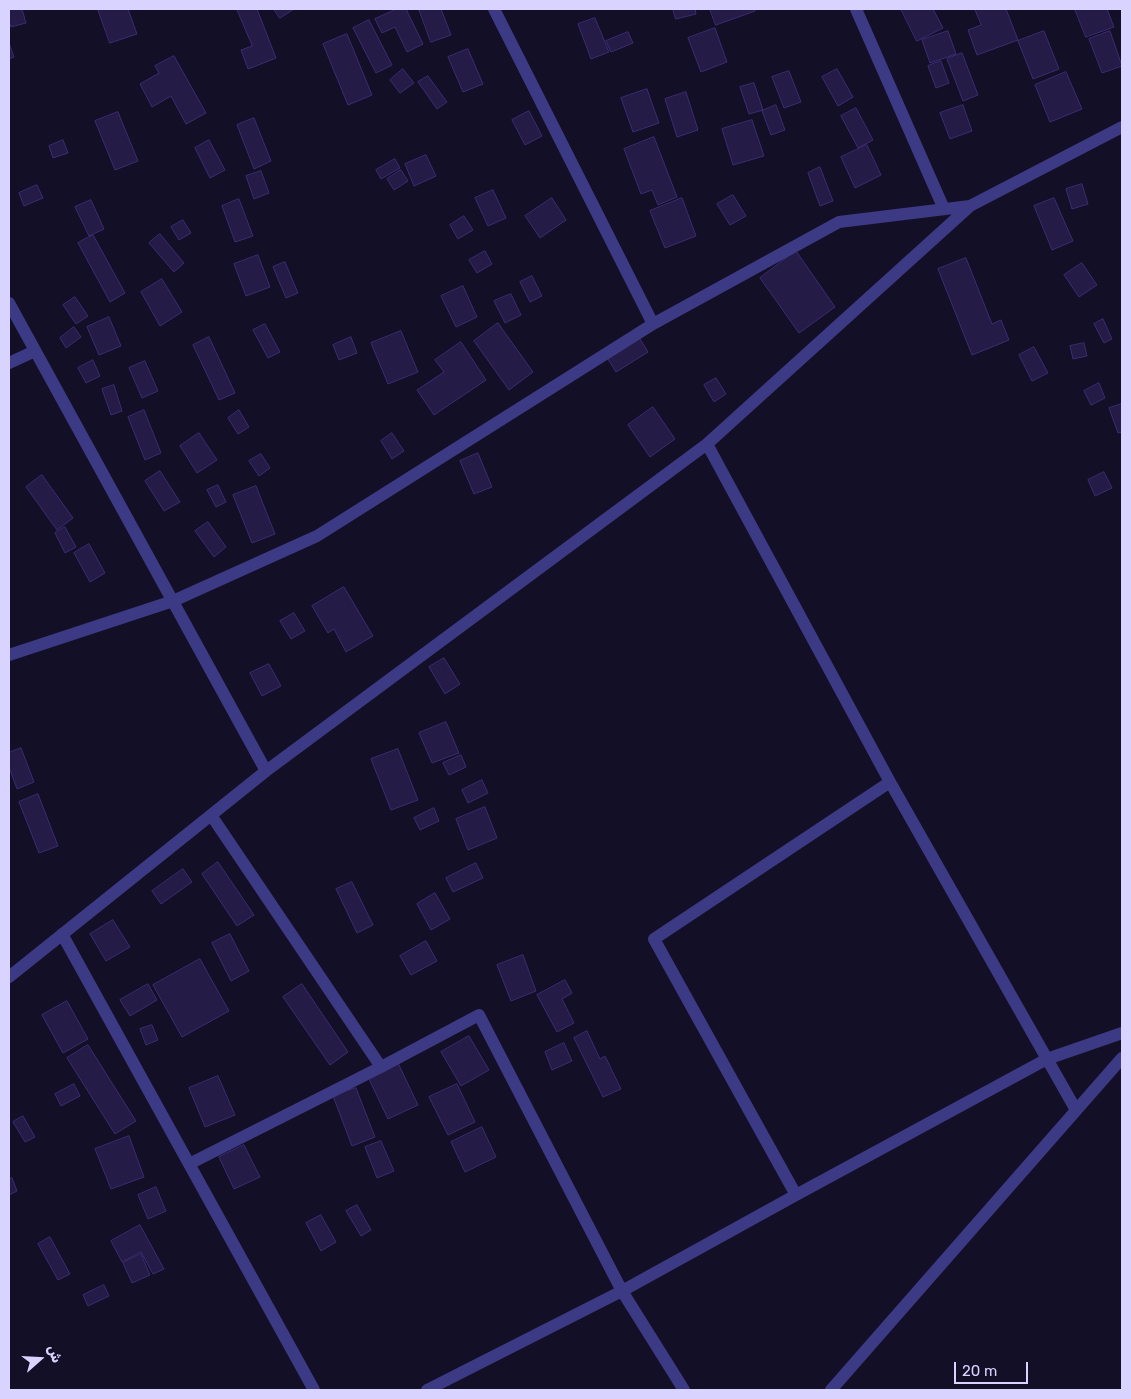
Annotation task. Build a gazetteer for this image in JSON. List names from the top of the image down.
{
  "scale_bar": "20 m",
  "north": "right"
}
